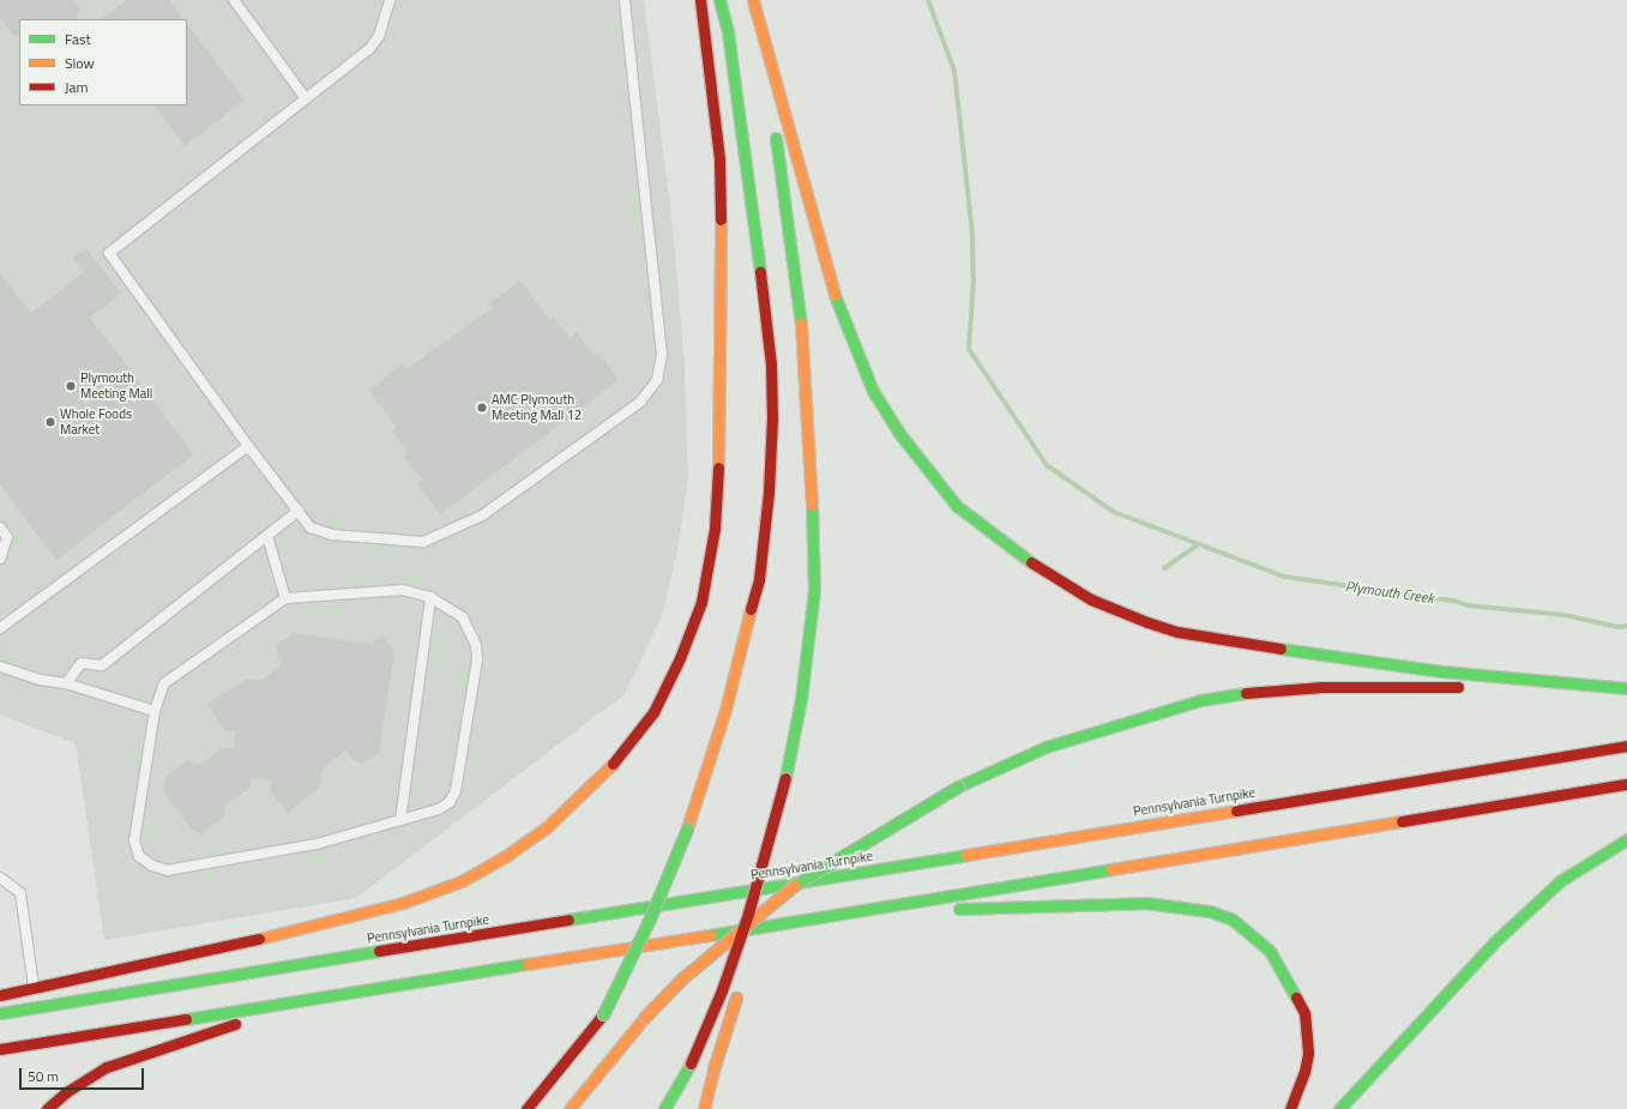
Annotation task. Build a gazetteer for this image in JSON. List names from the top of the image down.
{
  "streets": {
    "highway": ["Pennsylvania Turnpike"]
  },
  "water": ["Plymouth Creek"],
  "places": ["Plymouth Meeting Mall", "AMC Plymouth Meeting Mall 12", "Whole Foods Market"],
  "legend": ["Fast", "Slow", "Jam"],
  "scale_bar": "50 m"
}
